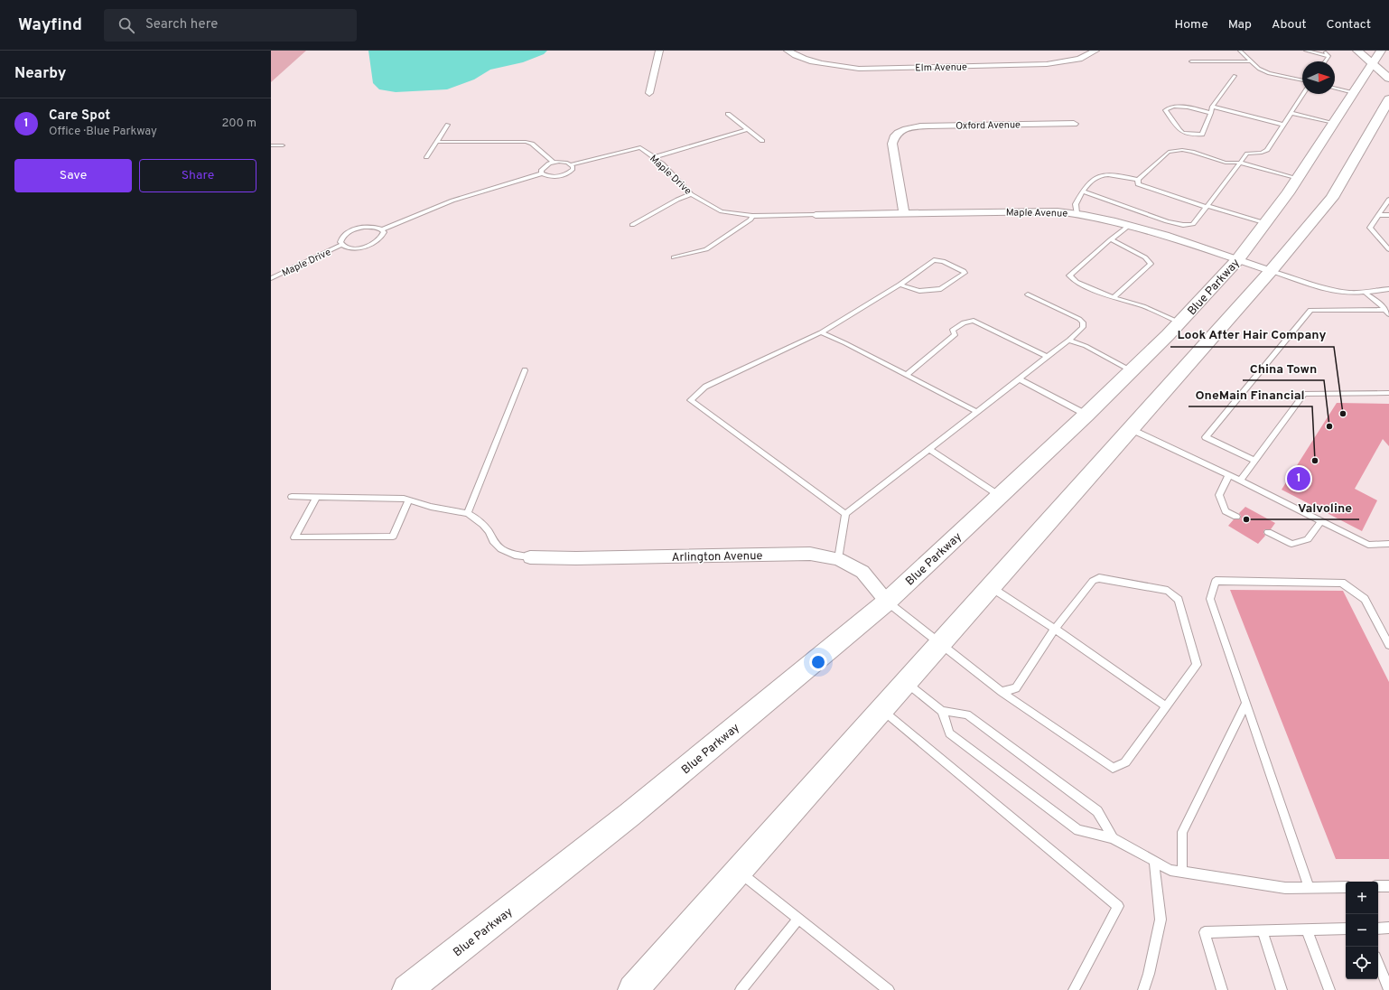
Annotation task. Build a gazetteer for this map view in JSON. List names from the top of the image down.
{
  "streets": {
    "main road": ["Blue Parkway"],
    "street": [
      "Elm Avenue",
      "Oxford Avenue",
      "Maple Avenue",
      "Arlington Avenue"
    ],
    "lane": ["Maple Drive"]
  },
  "crossings": [
    ["Oxford Avenue", "Maple Avenue"],
    ["Maple Drive", "Maple Avenue"],
    ["Maple Avenue", "Blue Parkway"],
    ["Blue Parkway", "Arlington Avenue"]
  ],
  "places": [
    "Look After Hair Company",
    "China Town",
    "OneMain Financial",
    "Valvoline"
  ],
  "north": "right",
  "page": {
    "header": "Wayfind",
    "search": "Search here",
    "nav": [
      "Home",
      "Map",
      "About",
      "Contact"
    ],
    "heading": "Nearby",
    "list": [
      {
        "mark": "1",
        "name": "Care Spot",
        "note": "Office · Blue Parkway",
        "value": "200 m"
      }
    ],
    "buttons": ["Save", "Share"],
    "pins": "1",
    "map_buttons": ["+", "−"]
  }
}
